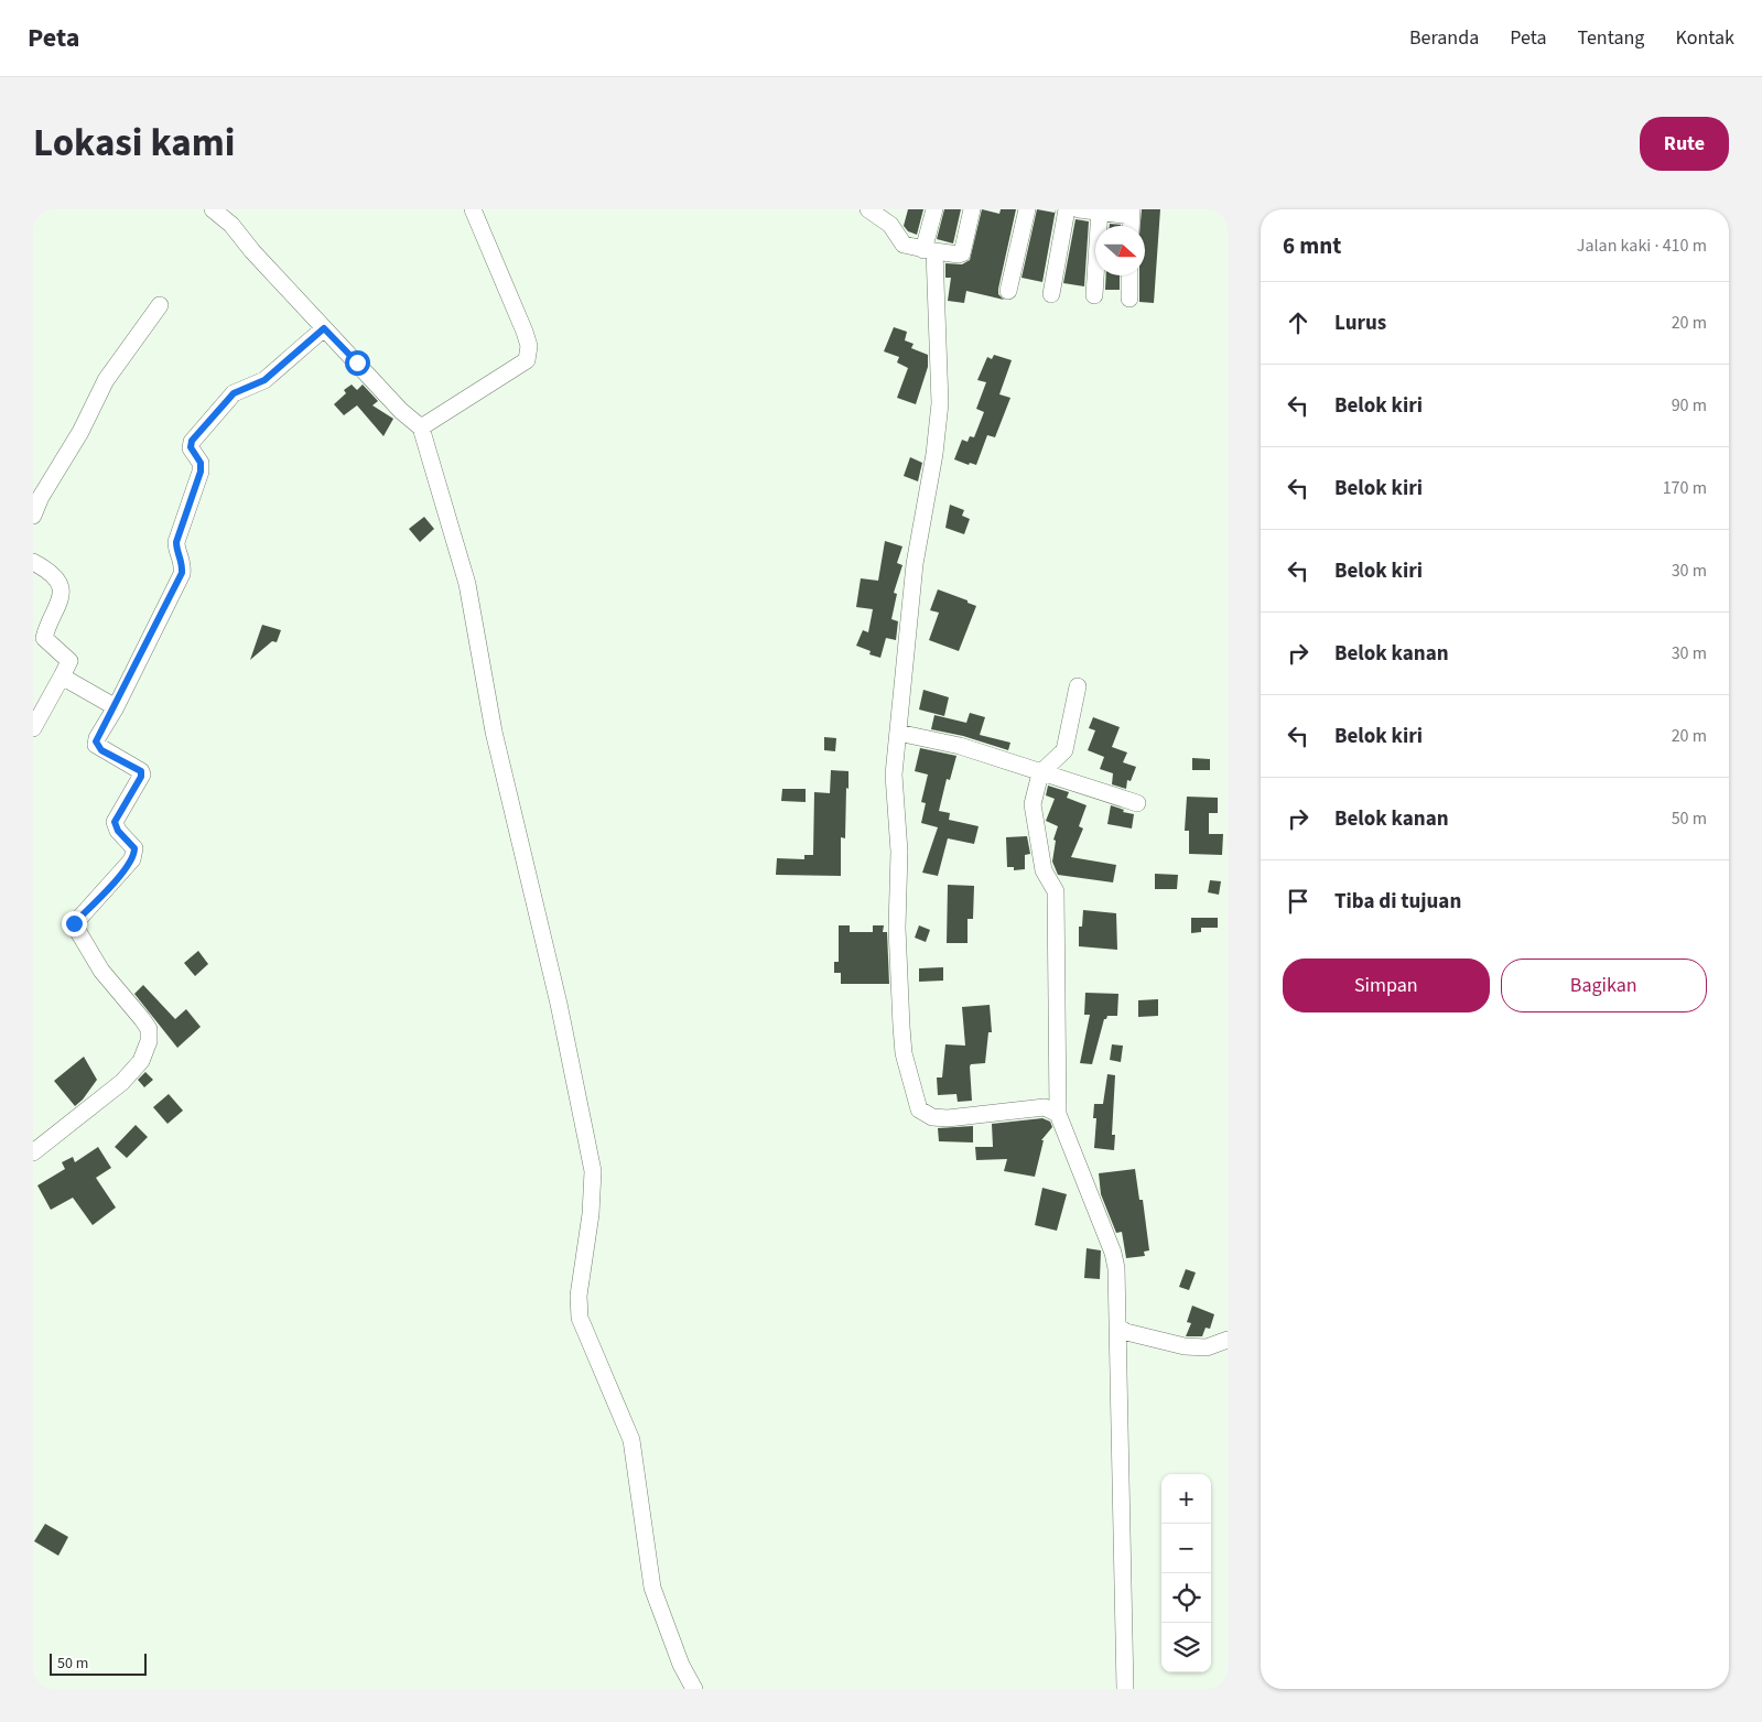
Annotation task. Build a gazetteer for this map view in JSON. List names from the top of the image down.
{
  "scale_bar": "50 m",
  "north": "right",
  "page": {
    "header": "Peta",
    "nav": [
      "Beranda",
      "Peta",
      "Tentang",
      "Kontak"
    ],
    "title": "Lokasi kami",
    "buttons": [
      "Rute",
      ["Simpan", "Bagikan"]
    ],
    "heading": ["6 mnt", "Jalan kaki · 410 m"],
    "list": [
      ["Lurus", "20 m"],
      ["Belok kiri", "90 m"],
      ["Belok kiri", "170 m"],
      ["Belok kiri", "30 m"],
      ["Belok kanan", "30 m"],
      ["Belok kiri", "20 m"],
      ["Belok kanan", "50 m"],
      "Tiba di tujuan"
    ],
    "map_buttons": ["+", "−"],
    "scale": "50 m"
  }
}
